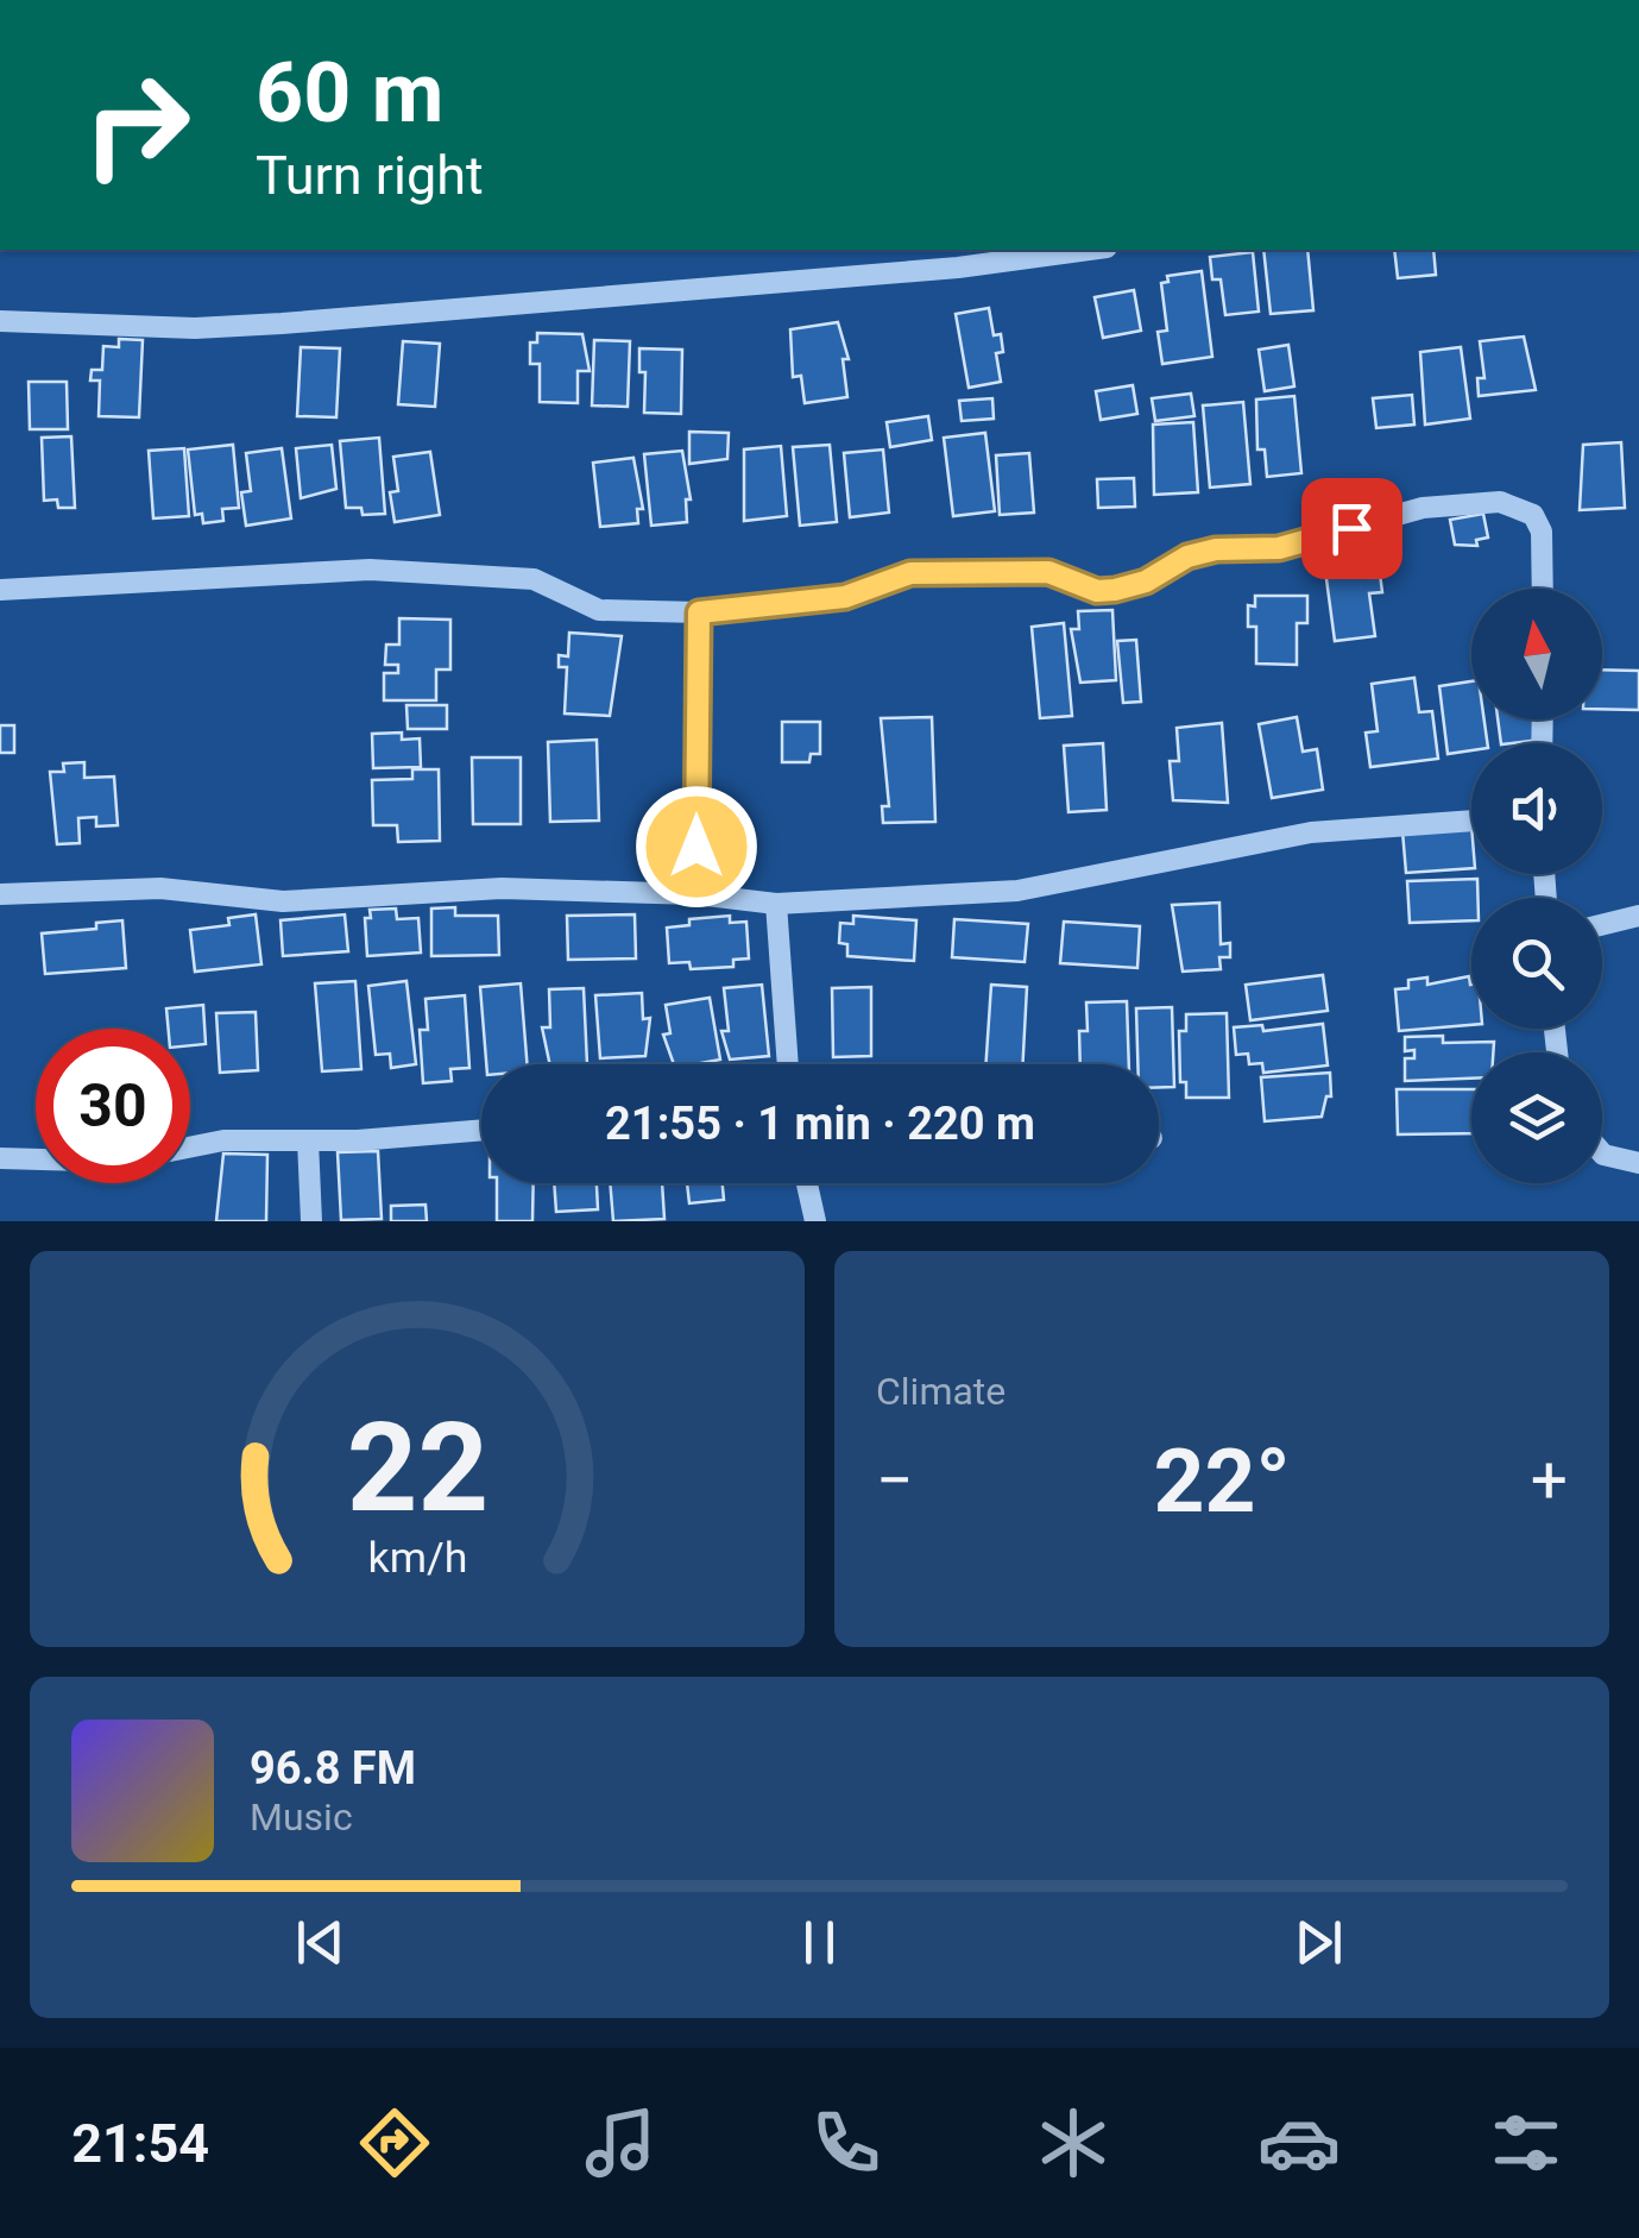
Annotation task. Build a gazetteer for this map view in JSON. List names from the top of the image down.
{
  "north": "top",
  "page": {
    "turn": ["60 m", "Turn right"],
    "limit": "30",
    "trip": "21:55 · 1 min · 220 m",
    "tile": "Climate",
    "heat": ["−", "22°", "+"],
    "song": ["96.8 FM", "Music"],
    "tabs": "21:54",
    "gauge": ["22", "km/h"]
  }
}
